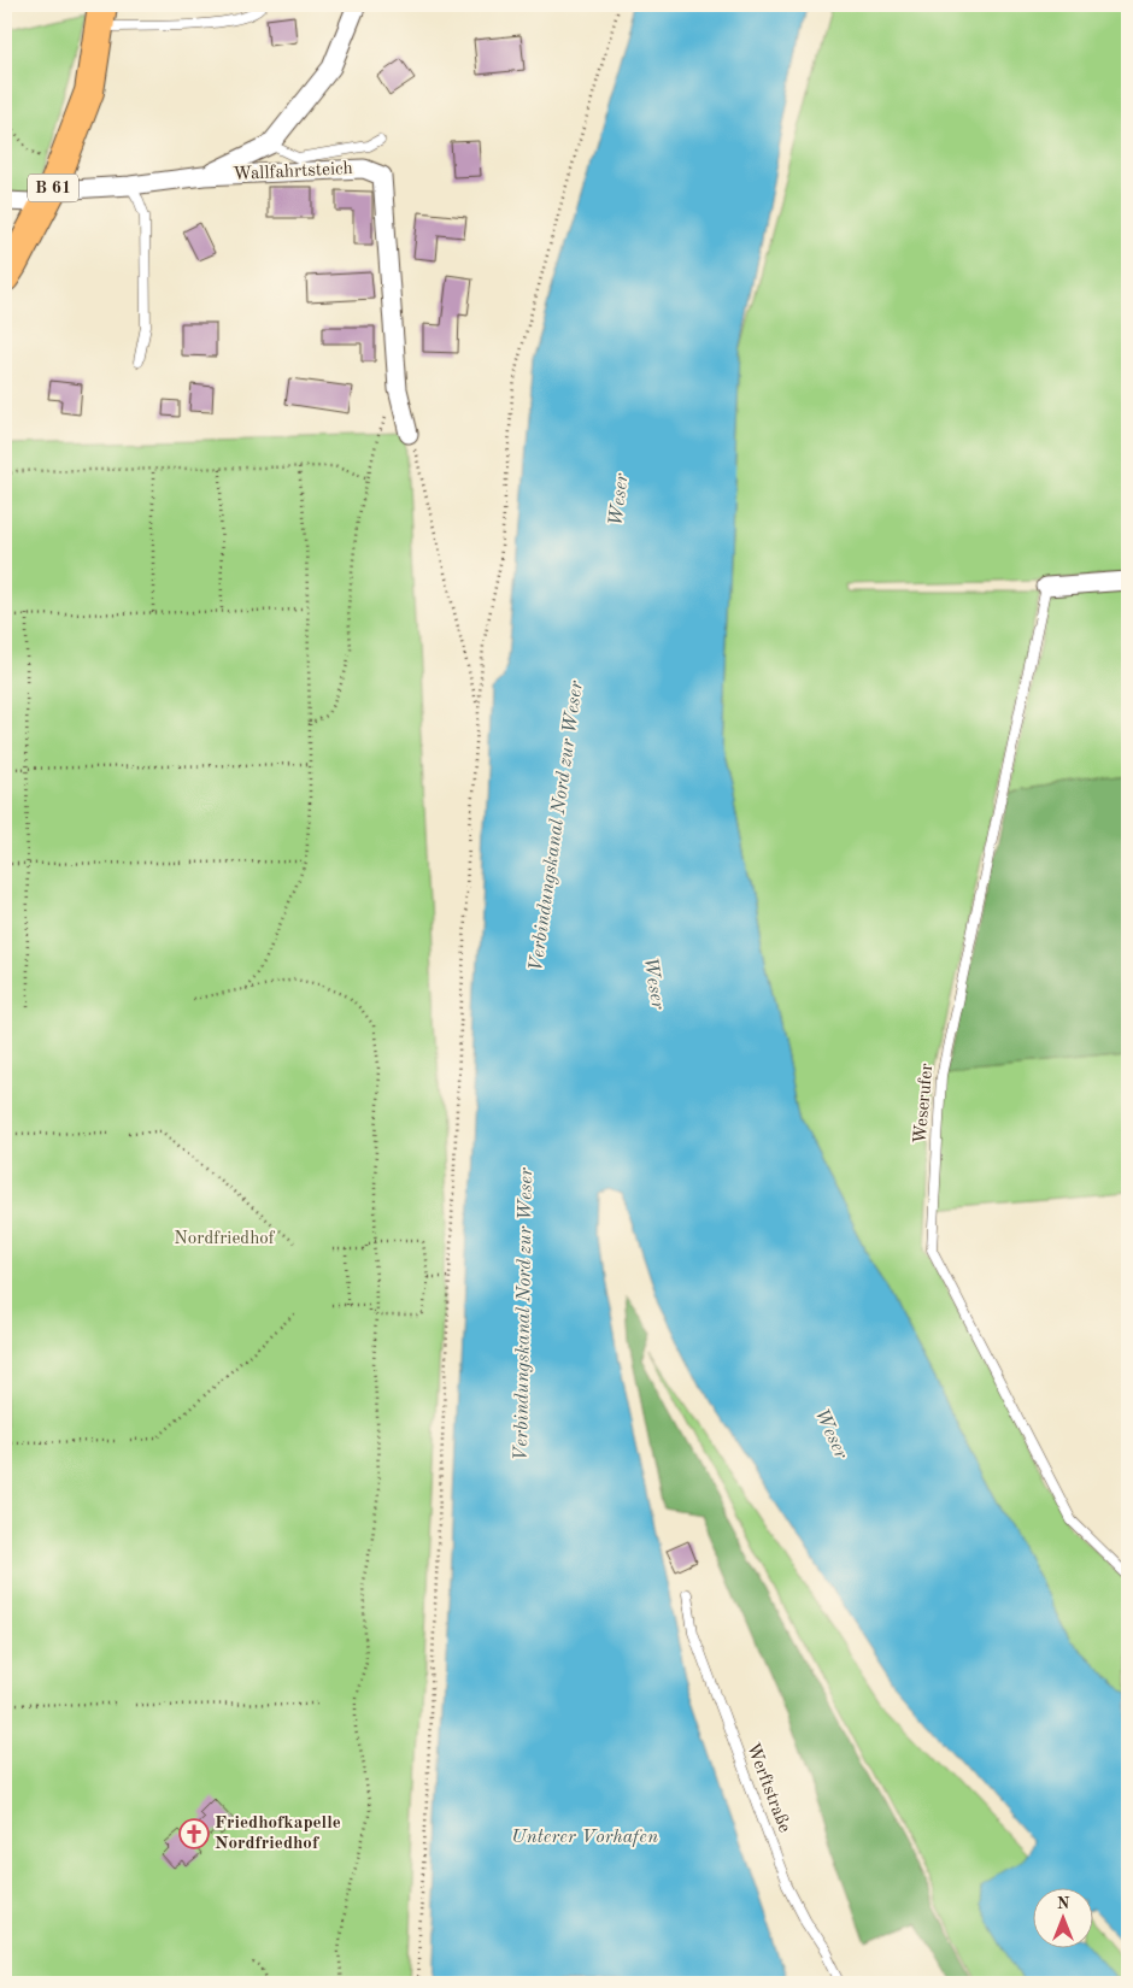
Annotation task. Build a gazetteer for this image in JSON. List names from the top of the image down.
{
  "streets": {
    "main road": ["B 61"],
    "street": ["Wallfahrtsteich"],
    "lane": ["Weserufer", "Werftstraße"]
  },
  "crossings": [
    ["Wallfahrtsteich", "B 61"]
  ],
  "water": ["Weser", "Verbindungskanal Nord zur Weser", "Unterer Vorhafen"],
  "parks": ["Nordfriedhof"],
  "places": {
    "church": ["Friedhofkapelle Nordfriedhof"]
  },
  "north": "top"
}
